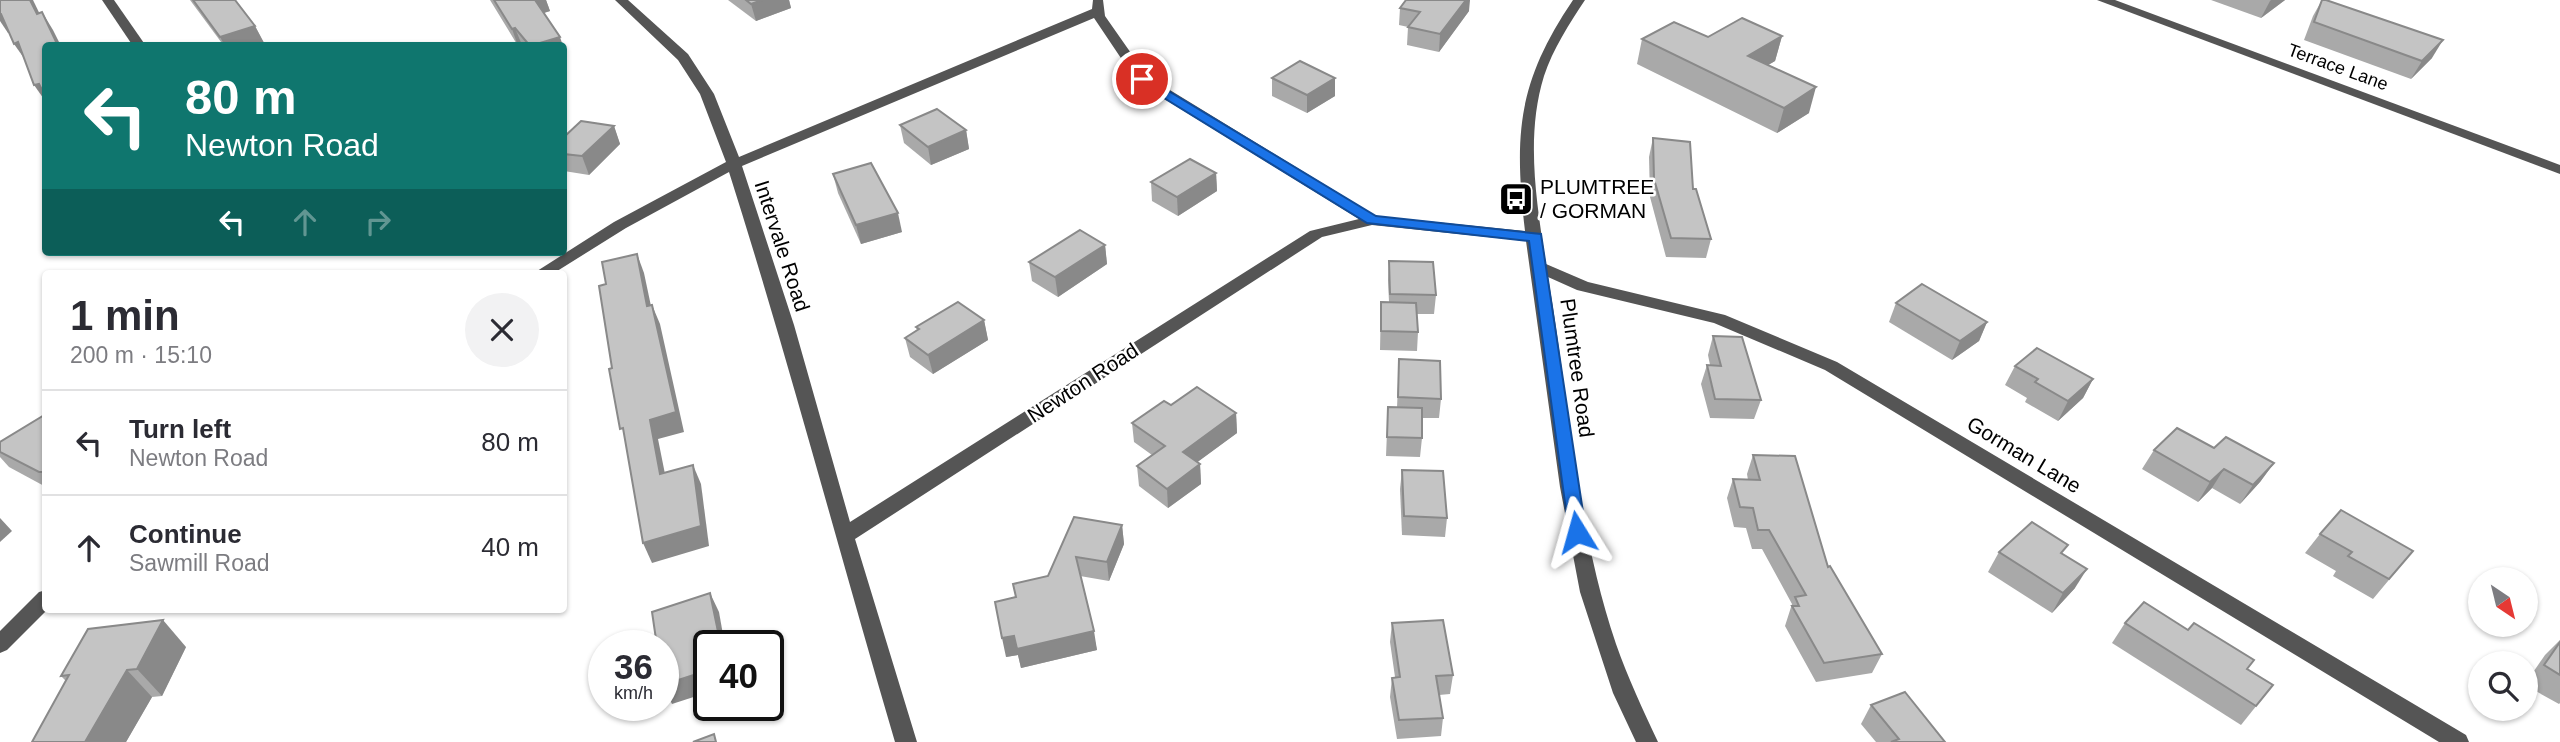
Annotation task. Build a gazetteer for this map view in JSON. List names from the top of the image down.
{
  "streets": {
    "street": [
      "Terrace Lane",
      "Intervale Road",
      "Plumtree Road",
      "Newton Road",
      "Gorman Lane"
    ]
  },
  "crossings": [
    ["Intervale Road", "Newton Road"],
    ["Plumtree Road", "Newton Road"],
    ["Plumtree Road", "Gorman Lane"]
  ],
  "places": {
    "bus stop": ["PLUMTREE / GORMAN"]
  },
  "north": "bottom right",
  "page": {
    "turn": ["80 m", "Newton Road"],
    "heading": ["1 min", "200 m · 15:10"],
    "list": [
      {
        "name": "Turn left",
        "note": "Newton Road",
        "value": "80 m"
      },
      {
        "name": "Continue",
        "note": "Sawmill Road",
        "value": "40 m"
      }
    ],
    "speed": "36 km/h",
    "limit": "40"
  }
}
